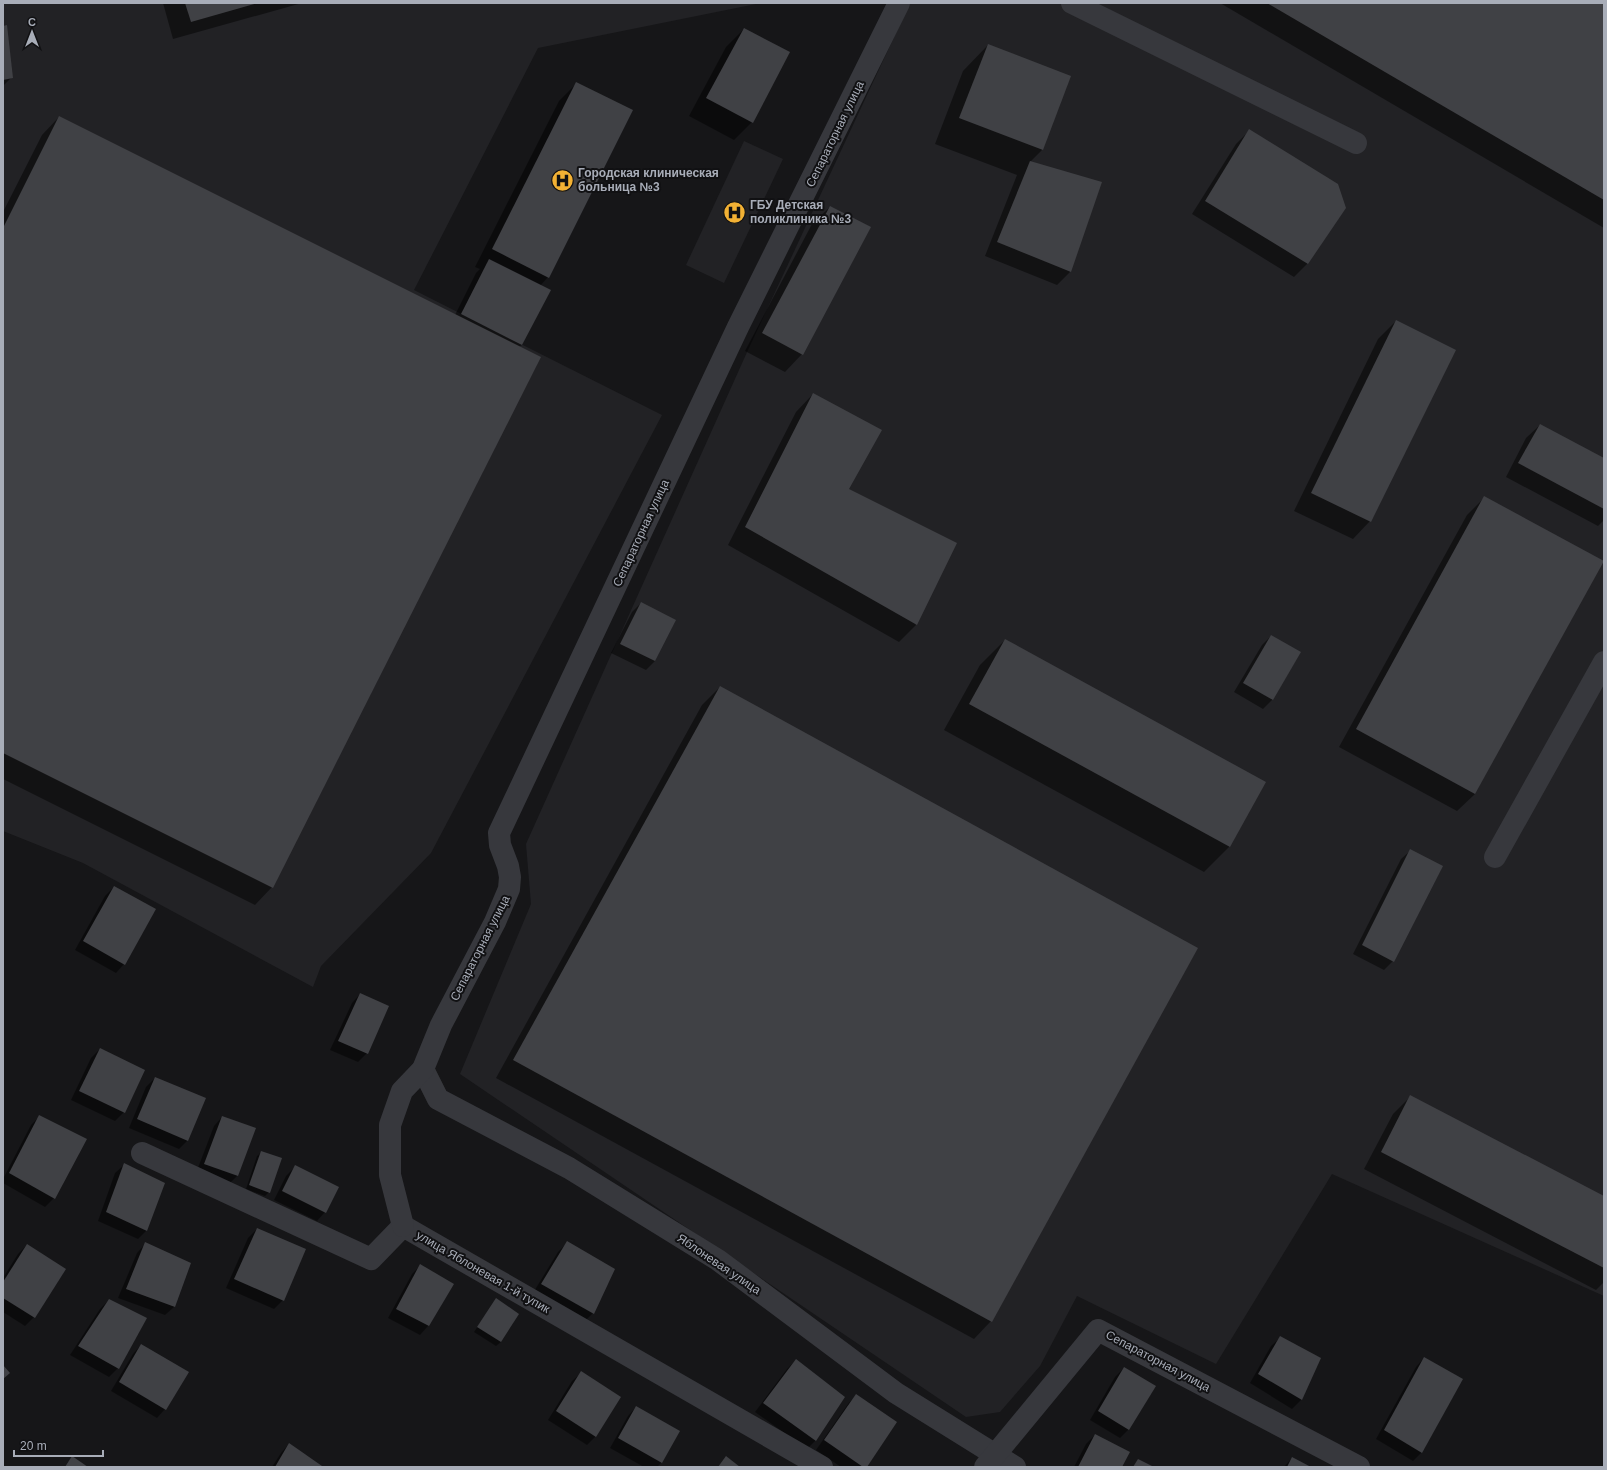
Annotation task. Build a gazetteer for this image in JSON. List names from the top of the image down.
{
  "streets": {
    "street": ["Сепараторная улица", "Яблоневая улица", "улица Яблоневая 1-й тупик"]
  },
  "crossings": [
    ["Сепараторная улица", "Яблоневая улица"]
  ],
  "places": {
    "hospital": ["Городская клиническая больница №3", "ГБУ Детская поликлиника №3"]
  },
  "scale_bar": "20 m",
  "north": "top"
}
